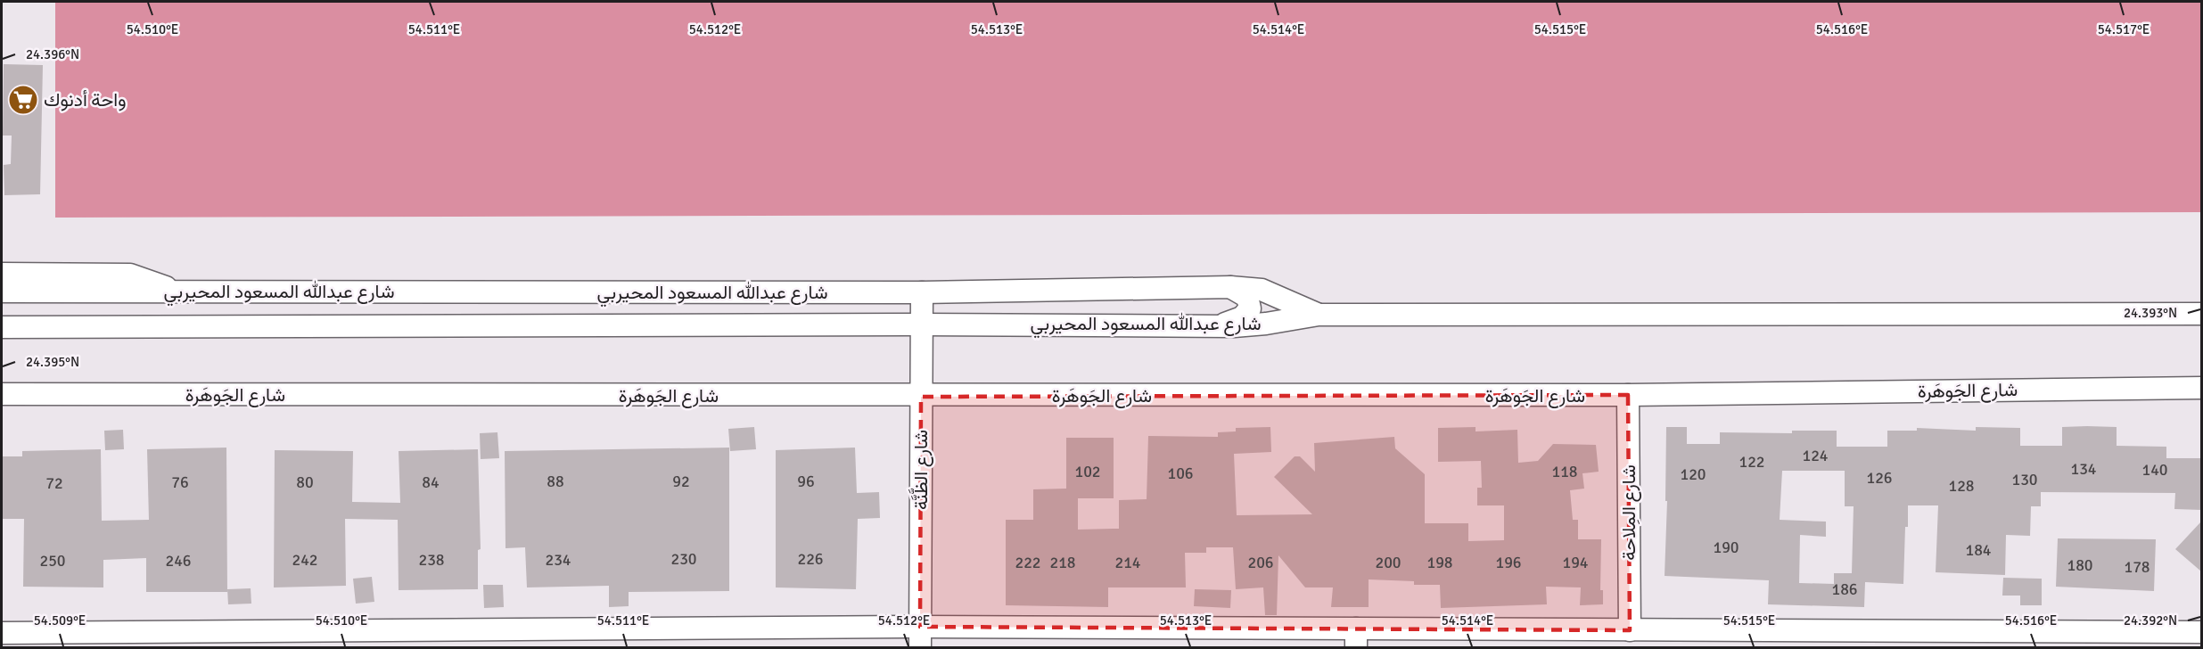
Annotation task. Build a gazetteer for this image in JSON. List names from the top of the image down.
{
  "streets": {
    "street": [
      "شارع عبدالله المسعود المحيربي",
      "شارع الجَوهَرة",
      "شارع الظَّنَّة",
      "شارع المِلاحة"
    ]
  },
  "crossings": [
    ["شارع عبدالله المسعود المحيربي", "شارع الظَّنَّة"],
    ["شارع الجَوهَرة", "شارع الظَّنَّة"],
    ["شارع الجَوهَرة", "شارع المِلاحة"]
  ],
  "places": {
    "supermarket": ["واحة أدنوك"]
  },
  "house_numbers": [
    "124",
    "122",
    "134",
    "140",
    "102",
    "118",
    "106",
    "120",
    "126",
    "130",
    "88",
    "92",
    "96",
    "76",
    "80",
    "84",
    "72",
    "128",
    "190",
    "184",
    "230",
    "226",
    "242",
    "238",
    "234",
    "250",
    "246",
    "222",
    "218",
    "214",
    "206",
    "200",
    "198",
    "196",
    "194",
    "180",
    "178",
    "186"
  ],
  "coordinates": [
    "54.517°E",
    "54.510°E",
    "54.511°E",
    "54.512°E",
    "54.513°E",
    "54.514°E",
    "54.515°E",
    "54.516°E",
    "24.396°N",
    "24.393°N",
    "24.395°N",
    "54.509°E",
    "24.392°N"
  ]
}
